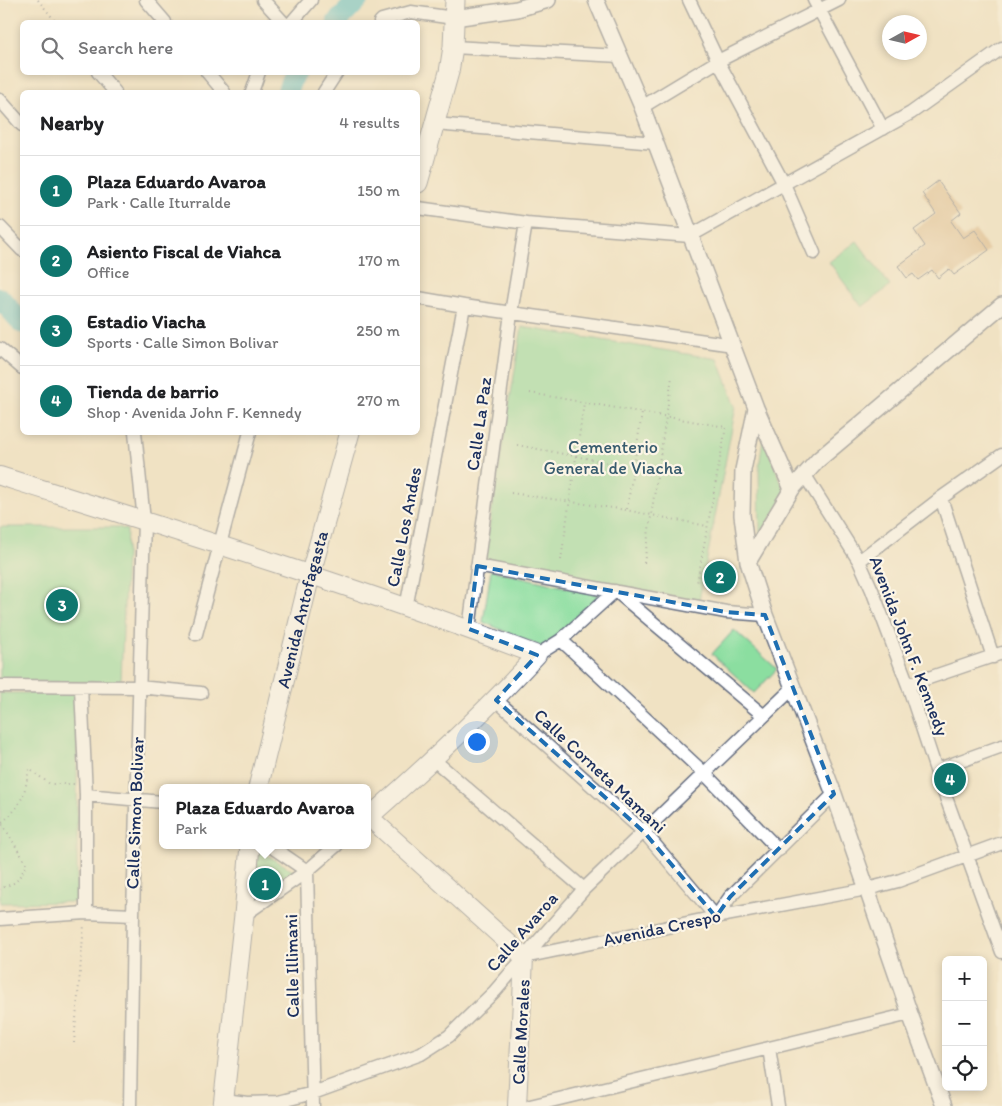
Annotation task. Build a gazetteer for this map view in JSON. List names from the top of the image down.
{
  "streets": {
    "main road": ["Avenida Antofagasta", "Calle Morales"],
    "street": [
      "Calle La Paz",
      "Calle Los Andes",
      "Avenida John F. Kennedy",
      "Calle Corneta Mamani",
      "Calle Simon Bolivar",
      "Avenida Crespo",
      "Calle Avaroa",
      "Calle Illimani"
    ]
  },
  "crossings": [
    ["Avenida John F. Kennedy", "Avenida Crespo"],
    ["Calle Corneta Mamani", "Avenida Crespo"],
    ["Calle Corneta Mamani", "Calle Avaroa"],
    ["Avenida Crespo", "Calle Avaroa"],
    ["Avenida Crespo", "Calle Morales"],
    ["Calle Avaroa", "Calle Illimani"],
    ["Calle Avaroa", "Calle Morales"]
  ],
  "parks": ["Cementerio General de Viacha"],
  "north": "right",
  "page": {
    "search": "Search here",
    "heading": ["Nearby", "4 results"],
    "list": [
      {
        "mark": "1",
        "name": "Plaza Eduardo Avaroa",
        "note": "Park · Calle Iturralde",
        "value": "150 m"
      },
      {
        "mark": "2",
        "name": "Asiento Fiscal de Viahca",
        "note": "Office",
        "value": "170 m"
      },
      {
        "mark": "3",
        "name": "Estadio Viacha",
        "note": "Sports · Calle Simon Bolivar",
        "value": "250 m"
      },
      {
        "mark": "4",
        "name": "Tienda de barrio",
        "note": "Shop · Avenida John F. Kennedy",
        "value": "270 m"
      }
    ],
    "pins": [
      "2",
      "3",
      "4",
      "1"
    ],
    "popup": ["Plaza Eduardo Avaroa", "Park"],
    "map_buttons": ["+", "−"]
  }
}
